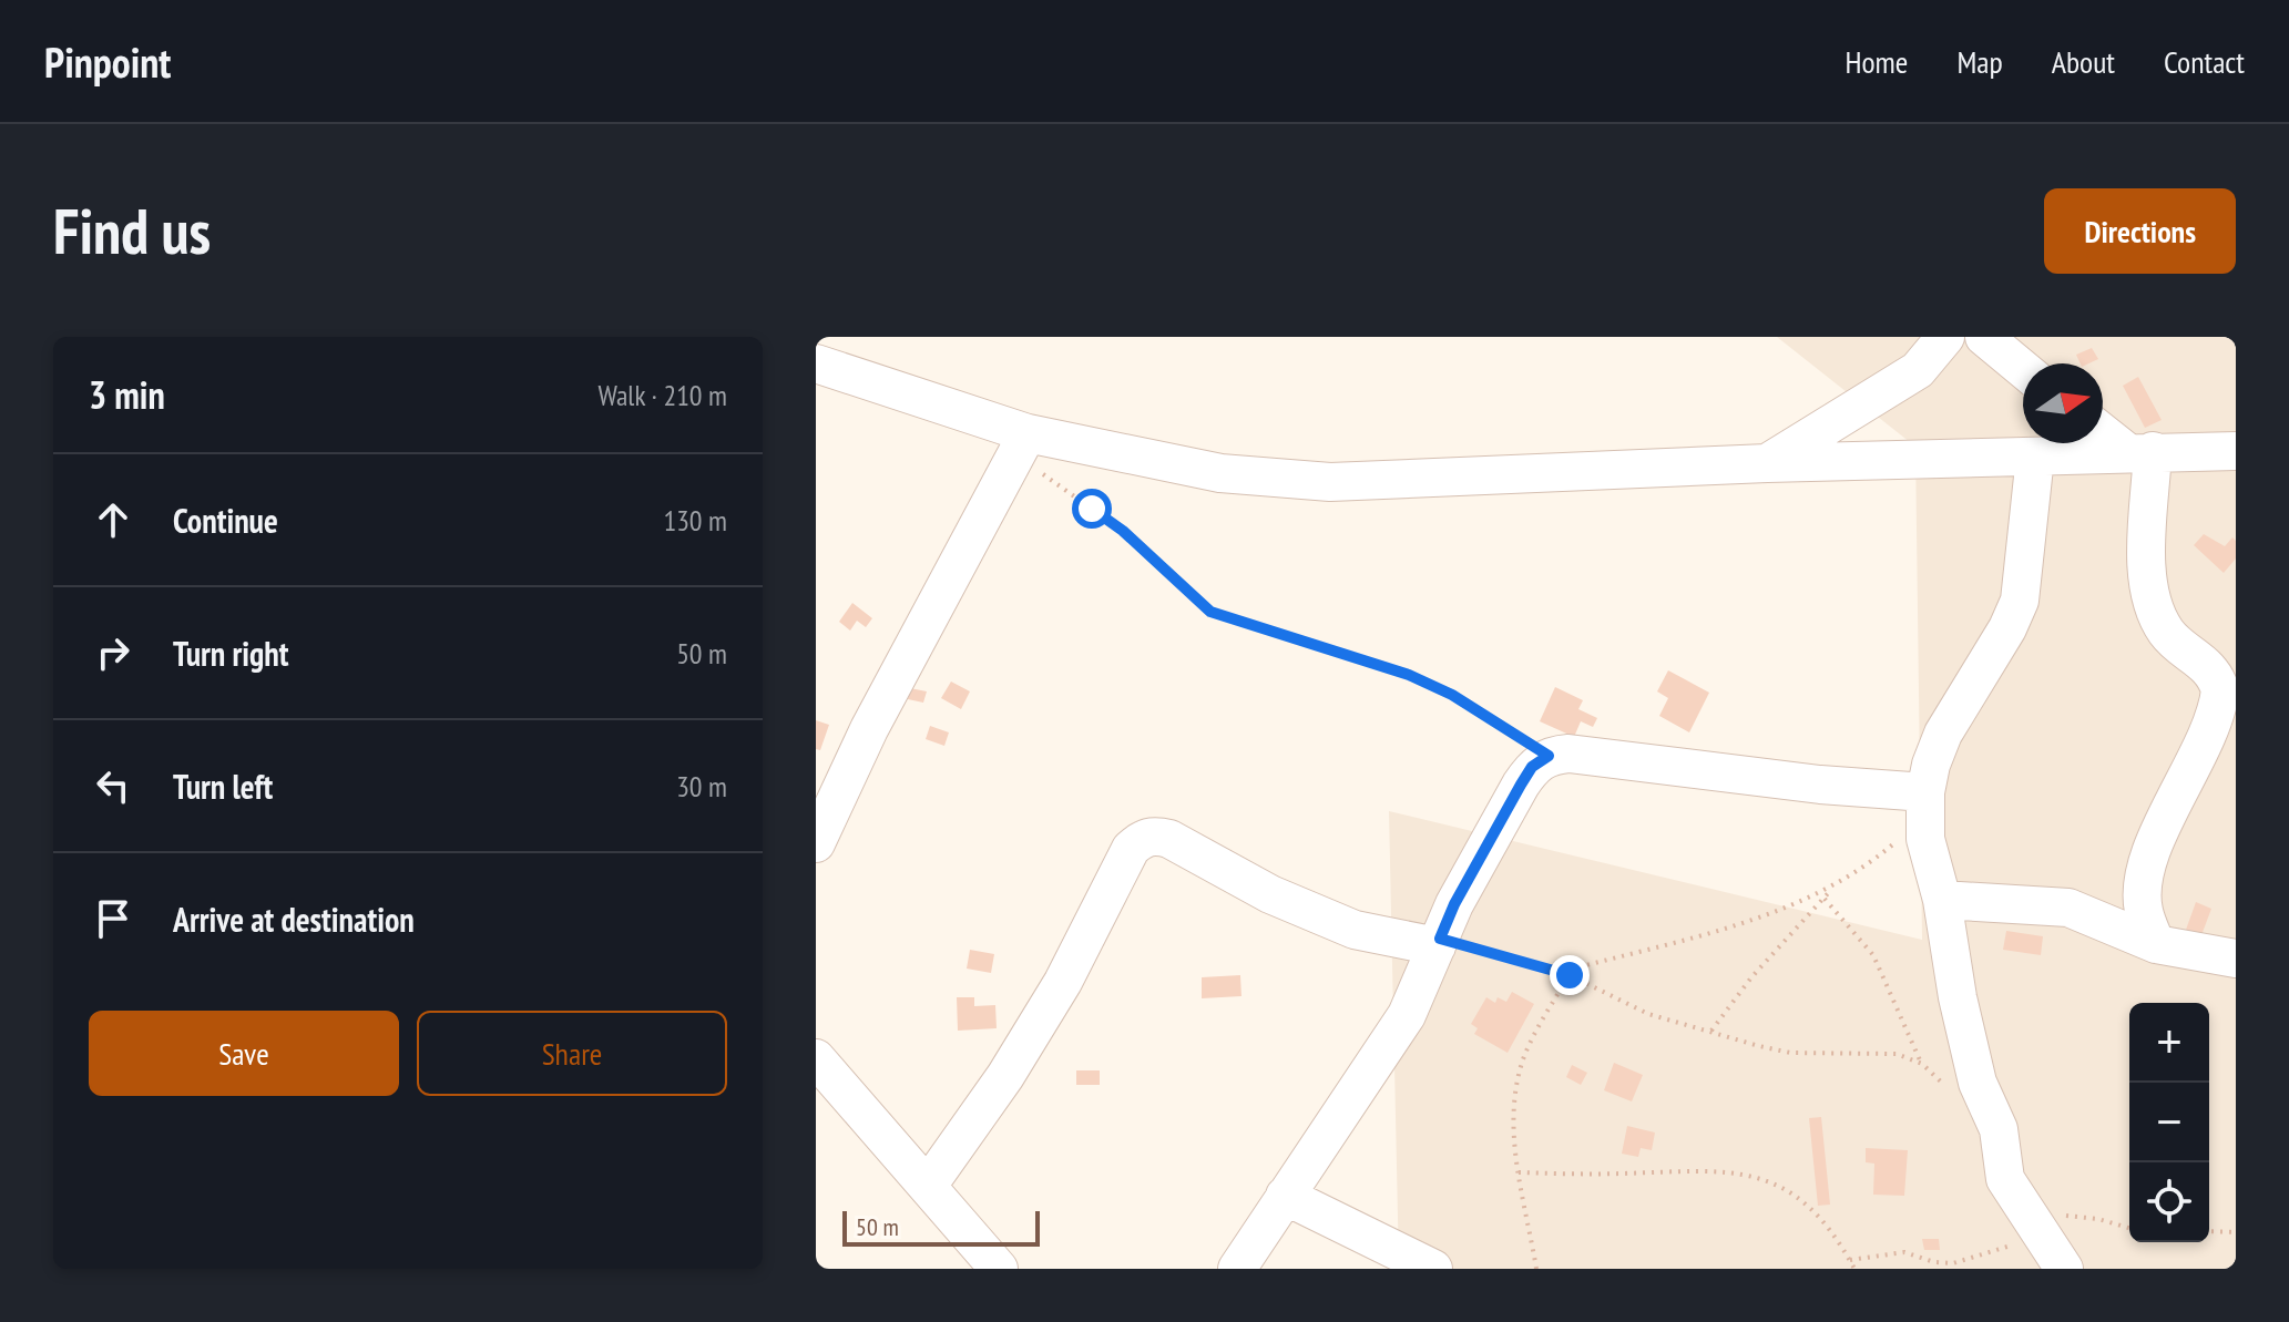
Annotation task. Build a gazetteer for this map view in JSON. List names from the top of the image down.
{
  "scale_bar": "50 m",
  "north": "right",
  "page": {
    "header": "Pinpoint",
    "nav": [
      "Home",
      "Map",
      "About",
      "Contact"
    ],
    "buttons": [
      "Directions",
      ["Save", "Share"]
    ],
    "title": "Find us",
    "heading": ["3 min", "Walk · 210 m"],
    "list": [
      ["Continue", "130 m"],
      ["Turn right", "50 m"],
      ["Turn left", "30 m"],
      "Arrive at destination"
    ],
    "map_buttons": ["+", "−"],
    "scale": "50 m"
  }
}
